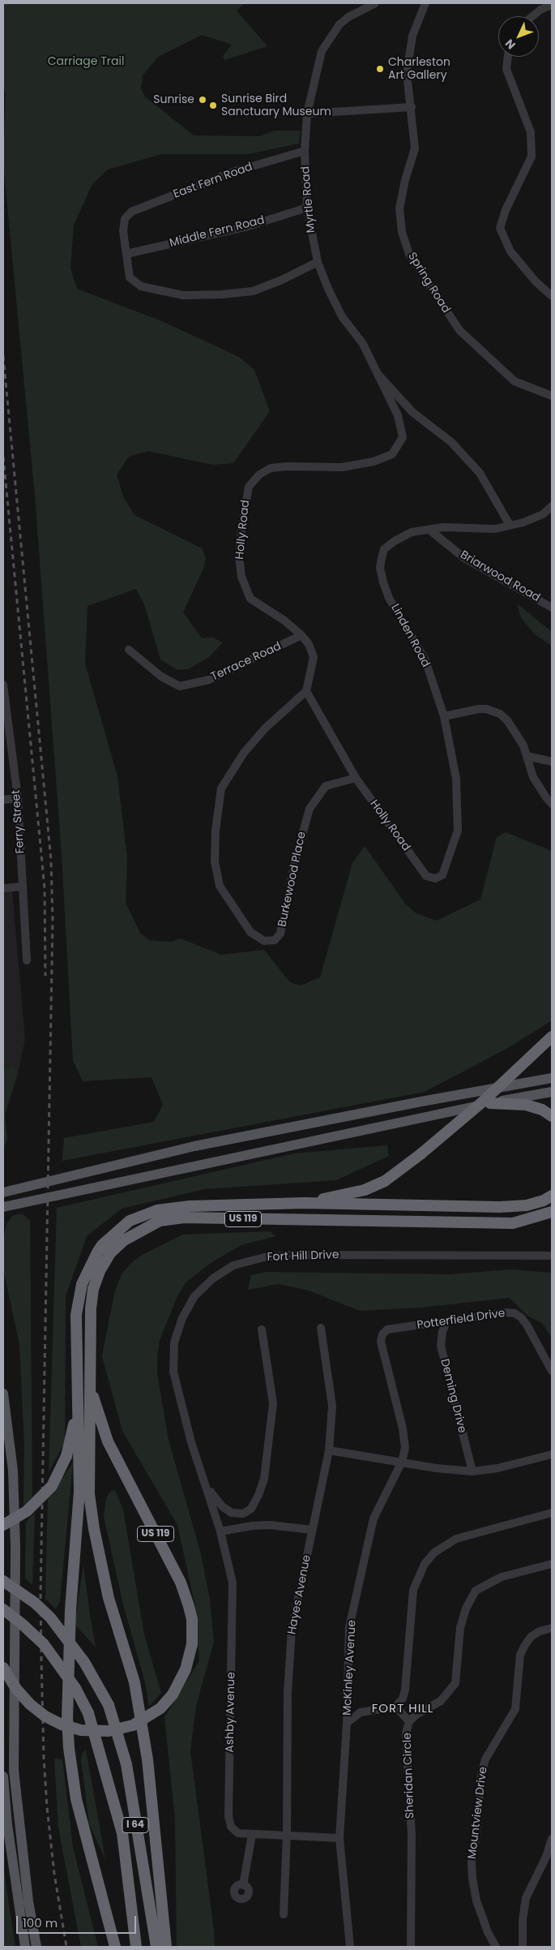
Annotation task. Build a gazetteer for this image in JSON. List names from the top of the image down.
{
  "streets": {
    "highway": ["US 119", "I 64"],
    "street": [
      "East Fern Road",
      "Myrtle Road",
      "Middle Fern Road",
      "Spring Road",
      "Holly Road",
      "Briarwood Road",
      "Linden Road",
      "Terrace Road",
      "Ferry Street",
      "Burkewood Place",
      "Fort Hill Drive",
      "Potterfield Drive",
      "Deming Drive",
      "Hayes Avenue",
      "McKinley Avenue",
      "Ashby Avenue",
      "Sheridan Circle",
      "Mountview Drive"
    ]
  },
  "crossings": [
    ["East Fern Road", "Myrtle Road"],
    ["East Fern Road", "Middle Fern Road"],
    ["Myrtle Road", "Middle Fern Road"],
    ["Myrtle Road", "Holly Road"],
    ["Myrtle Road", "Linden Road"],
    ["Holly Road", "Linden Road"],
    ["Holly Road", "Terrace Road"],
    ["Holly Road", "Burkewood Place"],
    ["Briarwood Road", "Linden Road"],
    ["Fort Hill Drive", "Ashby Avenue"],
    ["Potterfield Drive", "Deming Drive"],
    ["Potterfield Drive", "McKinley Avenue"],
    ["Hayes Avenue", "Ashby Avenue"],
    ["McKinley Avenue", "Ashby Avenue"]
  ],
  "districts": ["FORT HILL"],
  "parks": ["Carriage Trail"],
  "places": ["Charleston Art Gallery", "Sunrise", "Sunrise Bird Sanctuary Museum"],
  "scale_bar": "100 m",
  "north": "bottom left"
}
